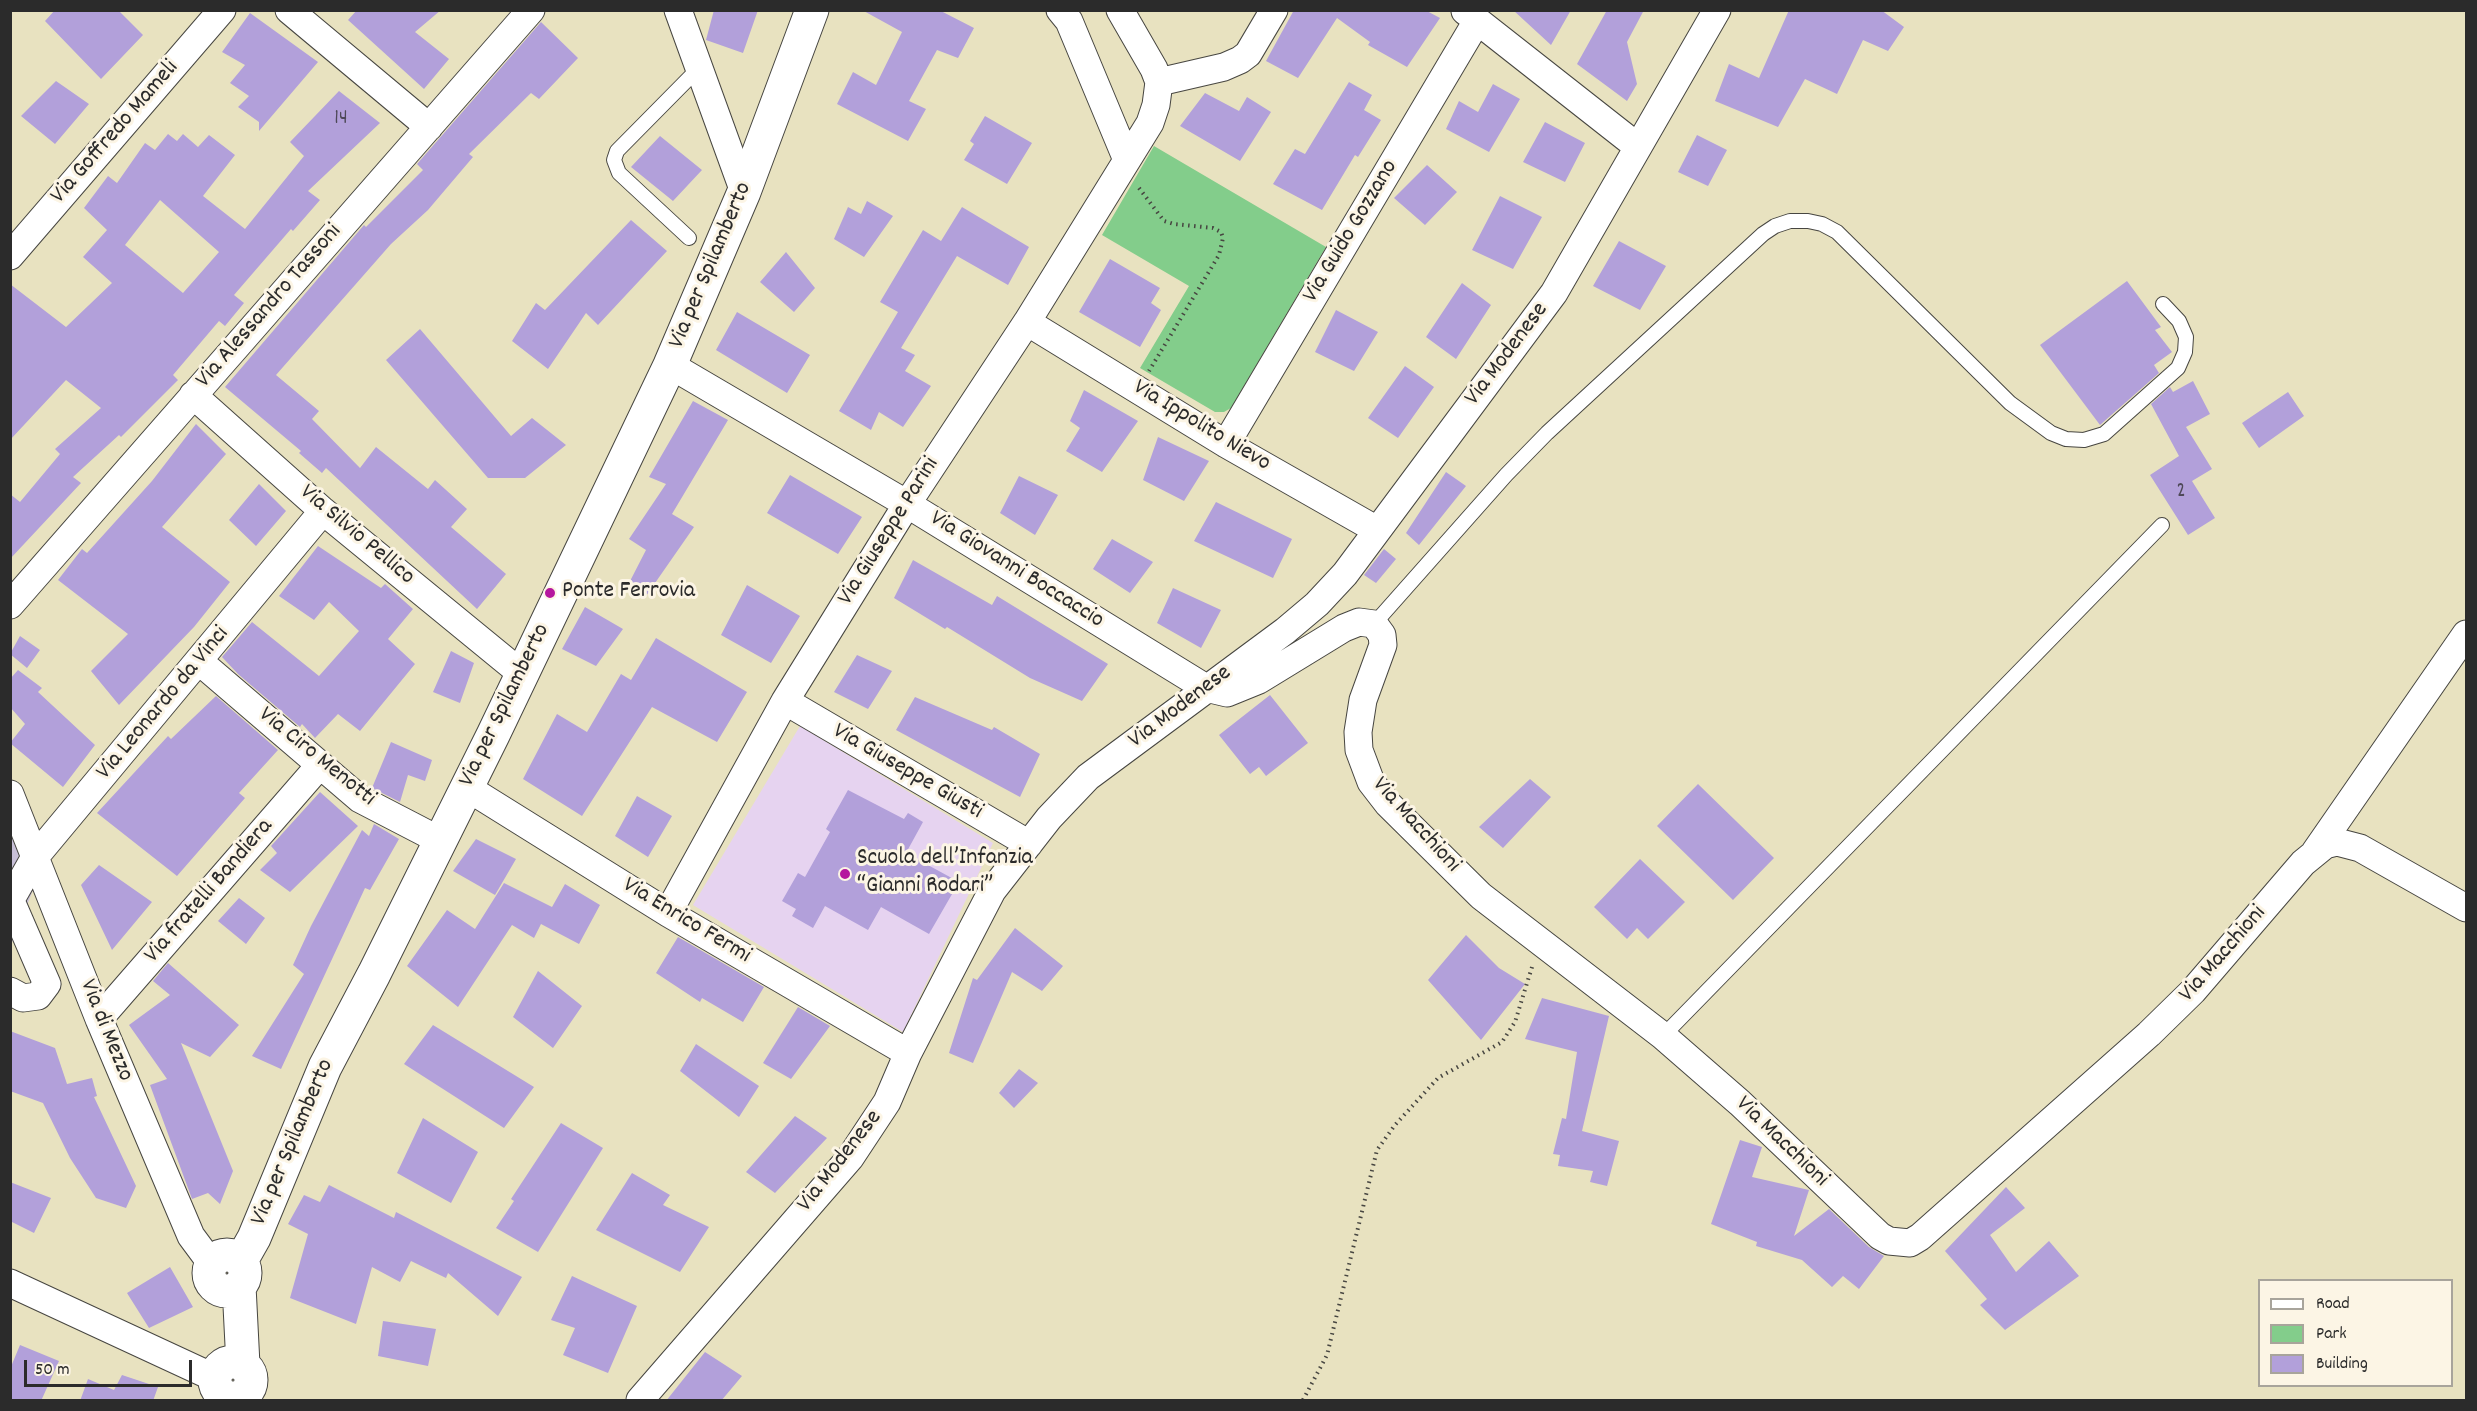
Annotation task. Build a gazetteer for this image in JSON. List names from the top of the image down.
{
  "streets": {
    "main road": ["Via per Spilamberto"],
    "street": [
      "Via Goffredo Mameli",
      "Via Guido Gozzano",
      "Via Alessandro Tassoni",
      "Via Modenese",
      "Via Ippolito Nievo",
      "Via Giuseppe Parini",
      "Via Silvio Pellico",
      "Via Giovanni Boccaccio",
      "Via Leonardo da Vinci",
      "Via Ciro Menotti",
      "Via Giuseppe Giusti",
      "Via Macchioni",
      "Via fratelli Bandiera",
      "Via Enrico Fermi",
      "Via di Mezzo"
    ]
  },
  "crossings": [
    ["Via Guido Gozzano", "Via Ippolito Nievo"],
    ["Via per Spilamberto", "Via Silvio Pellico"],
    ["Via per Spilamberto", "Via Giovanni Boccaccio"],
    ["Via per Spilamberto", "Via Ciro Menotti"],
    ["Via per Spilamberto", "Via Enrico Fermi"],
    ["Via per Spilamberto", "Via di Mezzo"],
    ["Via Alessandro Tassoni", "Via Silvio Pellico"],
    ["Via Modenese", "Via Ippolito Nievo"],
    ["Via Modenese", "Via Giovanni Boccaccio"],
    ["Via Modenese", "Via Giuseppe Giusti"],
    ["Via Modenese", "Via Enrico Fermi"],
    ["Via Ippolito Nievo", "Via Giuseppe Parini"],
    ["Via Giuseppe Parini", "Via Giovanni Boccaccio"],
    ["Via Giuseppe Parini", "Via Giuseppe Giusti"],
    ["Via Giuseppe Parini", "Via Enrico Fermi"],
    ["Via Silvio Pellico", "Via Leonardo da Vinci"],
    ["Via Leonardo da Vinci", "Via Ciro Menotti"],
    ["Via Leonardo da Vinci", "Via di Mezzo"],
    ["Via Ciro Menotti", "Via fratelli Bandiera"],
    ["Via fratelli Bandiera", "Via di Mezzo"]
  ],
  "places": ["Ponte Ferrovia", "Scuola dell’Infanzia “Gianni Rodari”"],
  "house_numbers": ["14", "2"],
  "legend": ["Road", "Park", "Building"],
  "scale_bar": "50 m"
}
